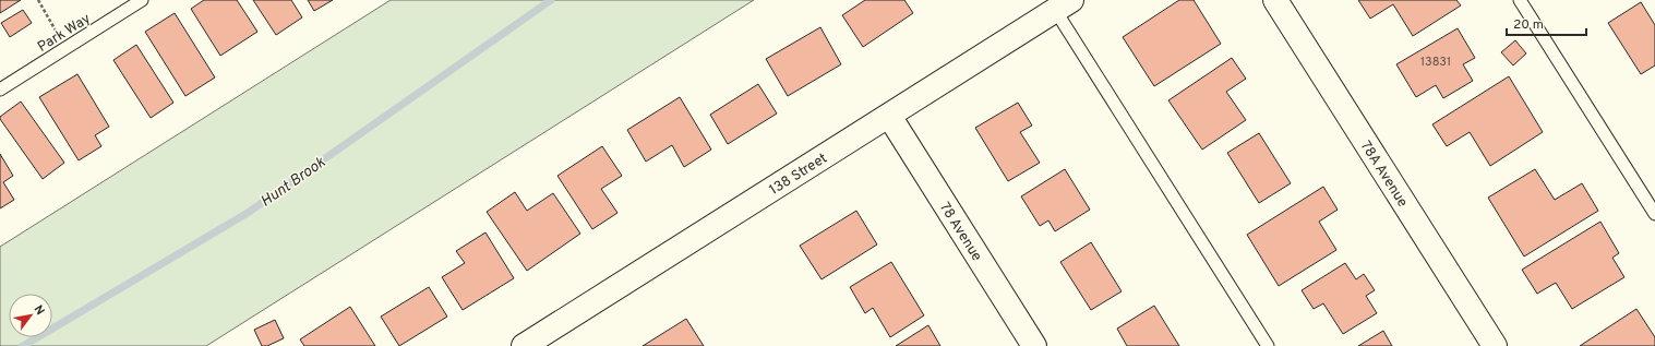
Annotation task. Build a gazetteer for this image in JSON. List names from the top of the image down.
{
  "streets": {
    "street": ["78A Avenue", "138 Street", "78 Avenue"],
    "lane": ["Park Way"]
  },
  "crossings": [
    ["138 Street", "78 Avenue"]
  ],
  "water": ["Hunt Brook"],
  "house_numbers": ["13831"],
  "scale_bar": "20 m",
  "north": "top right"
}
